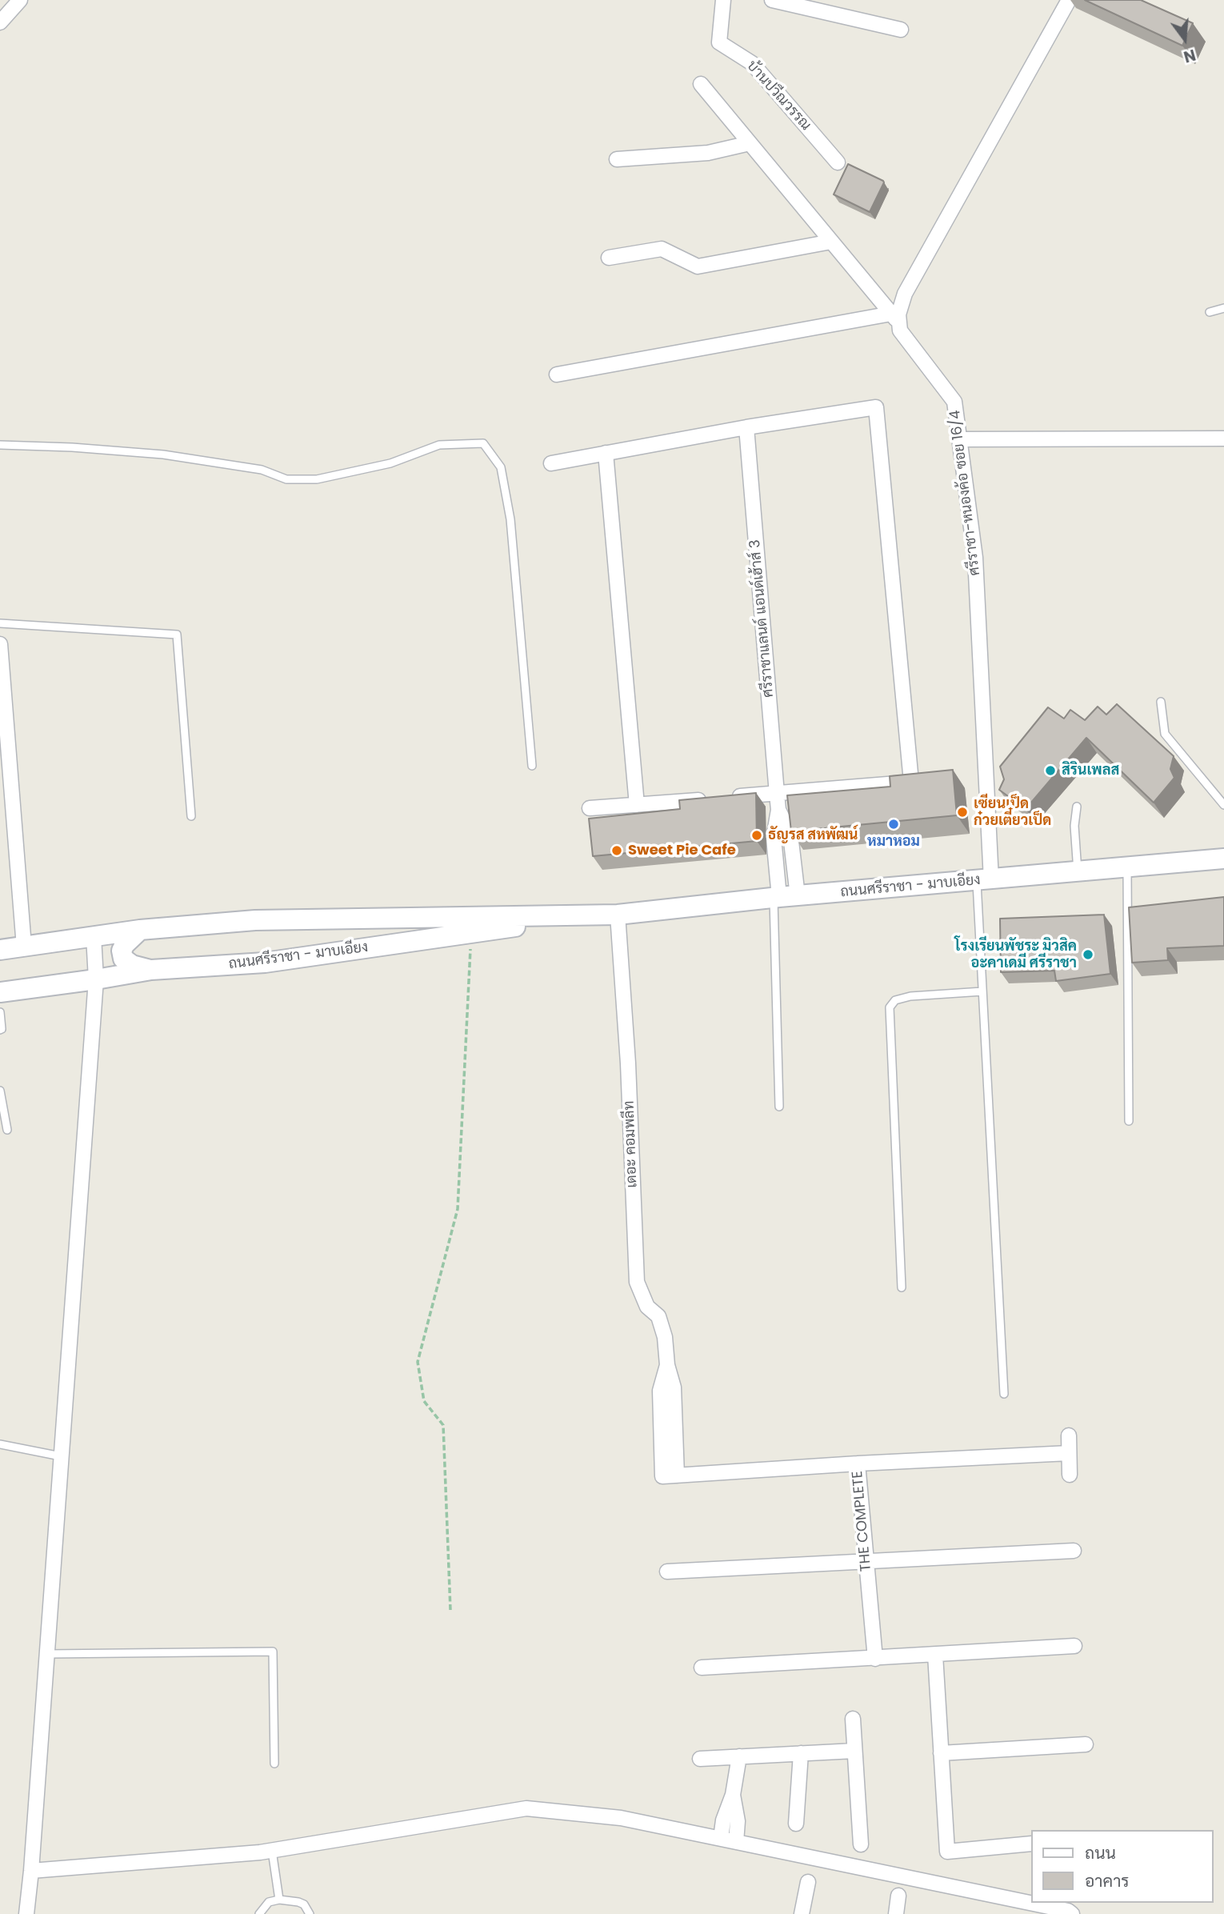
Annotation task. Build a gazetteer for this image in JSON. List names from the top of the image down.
{
  "streets": {
    "main road": ["ถนนศรีราชา - มาบเอียง"],
    "street": [
      "บ้านปวีณวรรณ",
      "ศรีราชา-หนองค้อ ซอย 16/4",
      "ศรีราชาแลนด์ แอนด์เฮ้าส์ 3",
      "เดอะ คอมพลีท",
      "THE COMPLETE"
    ]
  },
  "crossings": [
    ["ศรีราชา-หนองค้อ ซอย 16/4", "ถนนศรีราชา - มาบเอียง"],
    ["ศรีราชาแลนด์ แอนด์เฮ้าส์ 3", "ถนนศรีราชา - มาบเอียง"],
    ["ถนนศรีราชา - มาบเอียง", "เดอะ คอมพลีท"],
    ["เดอะ คอมพลีท", "THE COMPLETE"]
  ],
  "places": [
    "สิรินเพลส",
    "เซียนเป็ด ก๋วยเตี๋ยวเป็ด",
    "หมาหอม",
    "ธัญรส สหพัฒน์",
    "Sweet Pie Cafe",
    "โรงเรียนพัชระ มิวสิค อะคาเดมี ศรีราชา"
  ],
  "legend": ["ถนน", "อาคาร"],
  "north": "bottom"
}
